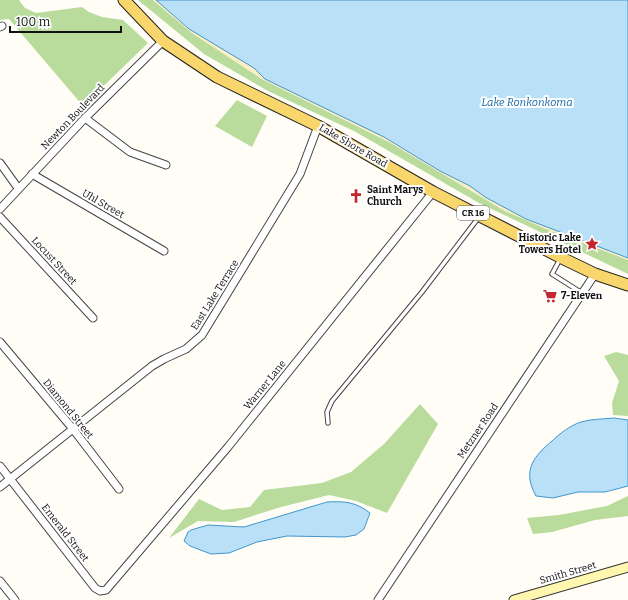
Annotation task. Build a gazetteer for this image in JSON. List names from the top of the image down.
{
  "streets": {
    "main road": ["Lake Shore Road", "CR 16"],
    "street": [
      "Newton Boulevard",
      "Uhl Street",
      "Locust Street",
      "East Lake Terrace",
      "Warner Lane",
      "Diamond Street",
      "Metzner Road",
      "Emerald Street",
      "Smith Street"
    ]
  },
  "crossings": [
    ["Newton Boulevard", "Lake Shore Road"],
    ["Newton Boulevard", "Uhl Street"],
    ["Lake Shore Road", "CR 16"],
    ["Lake Shore Road", "East Lake Terrace"],
    ["Lake Shore Road", "Warner Lane"],
    ["Lake Shore Road", "Metzner Road"],
    ["CR 16", "Metzner Road"],
    ["East Lake Terrace", "Diamond Street"],
    ["East Lake Terrace", "Emerald Street"],
    ["Warner Lane", "Emerald Street"]
  ],
  "water": ["Lake Ronkonkoma"],
  "places": {
    "church": ["Saint Marys Church"],
    "place": ["Historic Lake Towers Hotel"],
    "supermarket": ["7-Eleven"]
  },
  "scale_bar": "100 m"
}
